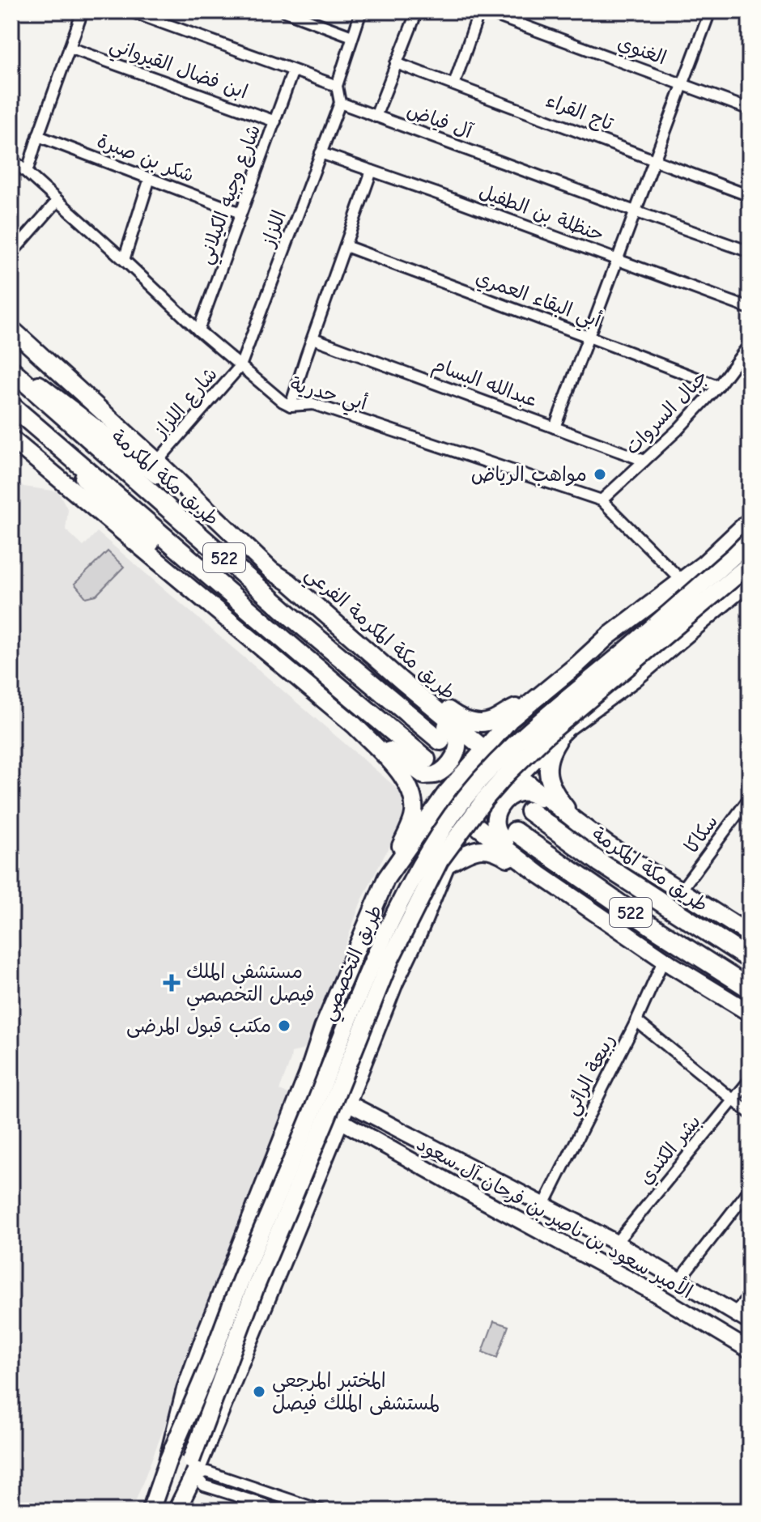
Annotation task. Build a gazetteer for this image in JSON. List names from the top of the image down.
{
  "streets": {
    "highway": ["طريق مكة المكرمة", "522"],
    "main road": ["طريق مكة المكرمة الفرعي", "طريق التخصصي"],
    "street": [
      "الغنوي",
      "ابن فضال القيرواني",
      "تاج القراء",
      "آل فياض",
      "شكر بن صبرة",
      "شارع وجيه الكيلاني",
      "حنظلة بن الطفيل",
      "اللزاز",
      "أبي البقاء العمري",
      "عبدالله البسام",
      "أبي حدرية",
      "شارع اللزاز",
      "جبال السروات",
      "سكاكا",
      "ربيعة الرائي",
      "بشر الكندي",
      "الأمير سعود بن ناصر بن فرحان آل سعود"
    ]
  },
  "crossings": [
    ["ابن فضال القيرواني", "شارع وجيه الكيلاني"],
    ["آل فياض", "اللزاز"],
    ["شكر بن صبرة", "شارع وجيه الكيلاني"],
    ["شارع وجيه الكيلاني", "أبي حدرية"],
    ["حنظلة بن الطفيل", "اللزاز"],
    ["اللزاز", "أبي حدرية"],
    ["اللزاز", "شارع اللزاز"],
    ["أبي البقاء العمري", "جبال السروات"],
    ["عبدالله البسام", "جبال السروات"],
    ["أبي حدرية", "شارع اللزاز"],
    ["أبي حدرية", "جبال السروات"],
    ["شارع اللزاز", "طريق مكة المكرمة الفرعي"],
    ["طريق مكة المكرمة الفرعي", "سكاكا"],
    ["ربيعة الرائي", "الأمير سعود بن ناصر بن فرحان آل سعود"],
    ["بشر الكندي", "الأمير سعود بن ناصر بن فرحان آل سعود"]
  ],
  "places": {
    "other": ["مواهب الرياض", "مكتب قبول المرضى", "المختبر المرجعي لمستشفى الملك فيصل"],
    "health": ["مستشفى الملك فيصل التخصصي"]
  }
}
